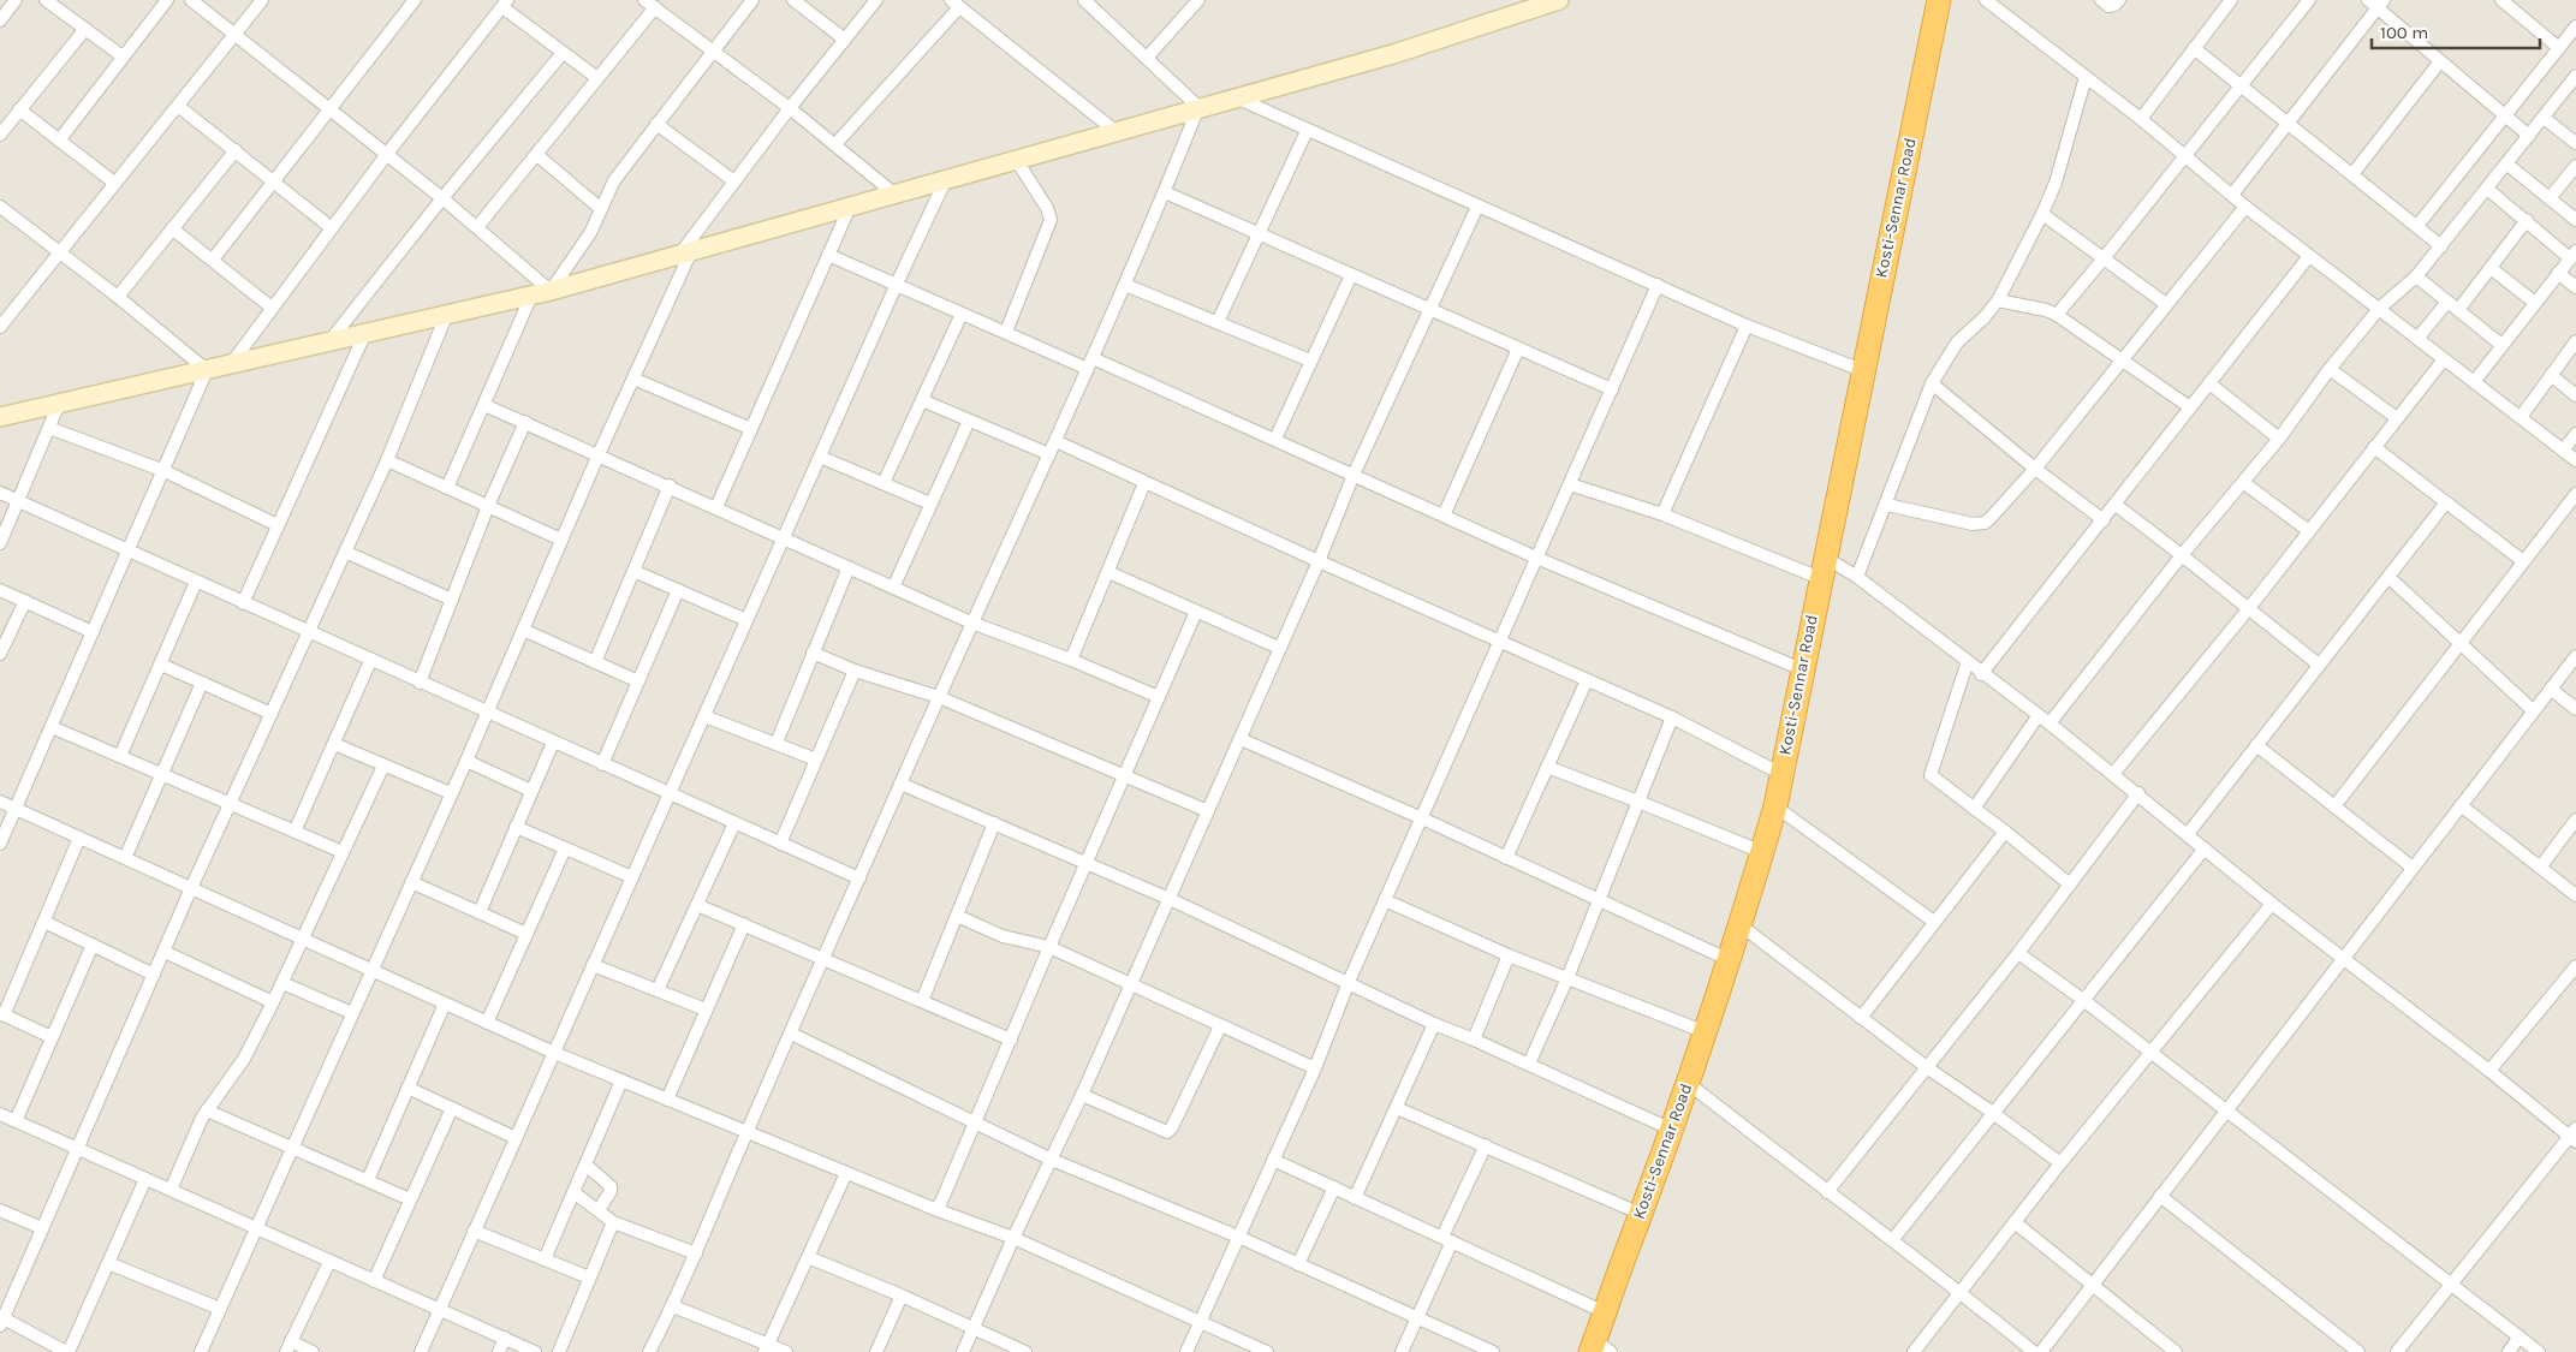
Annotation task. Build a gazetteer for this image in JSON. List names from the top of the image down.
{
  "streets": {
    "highway": ["Kosti-Sennar Road"]
  },
  "scale_bar": "100 m"
}
